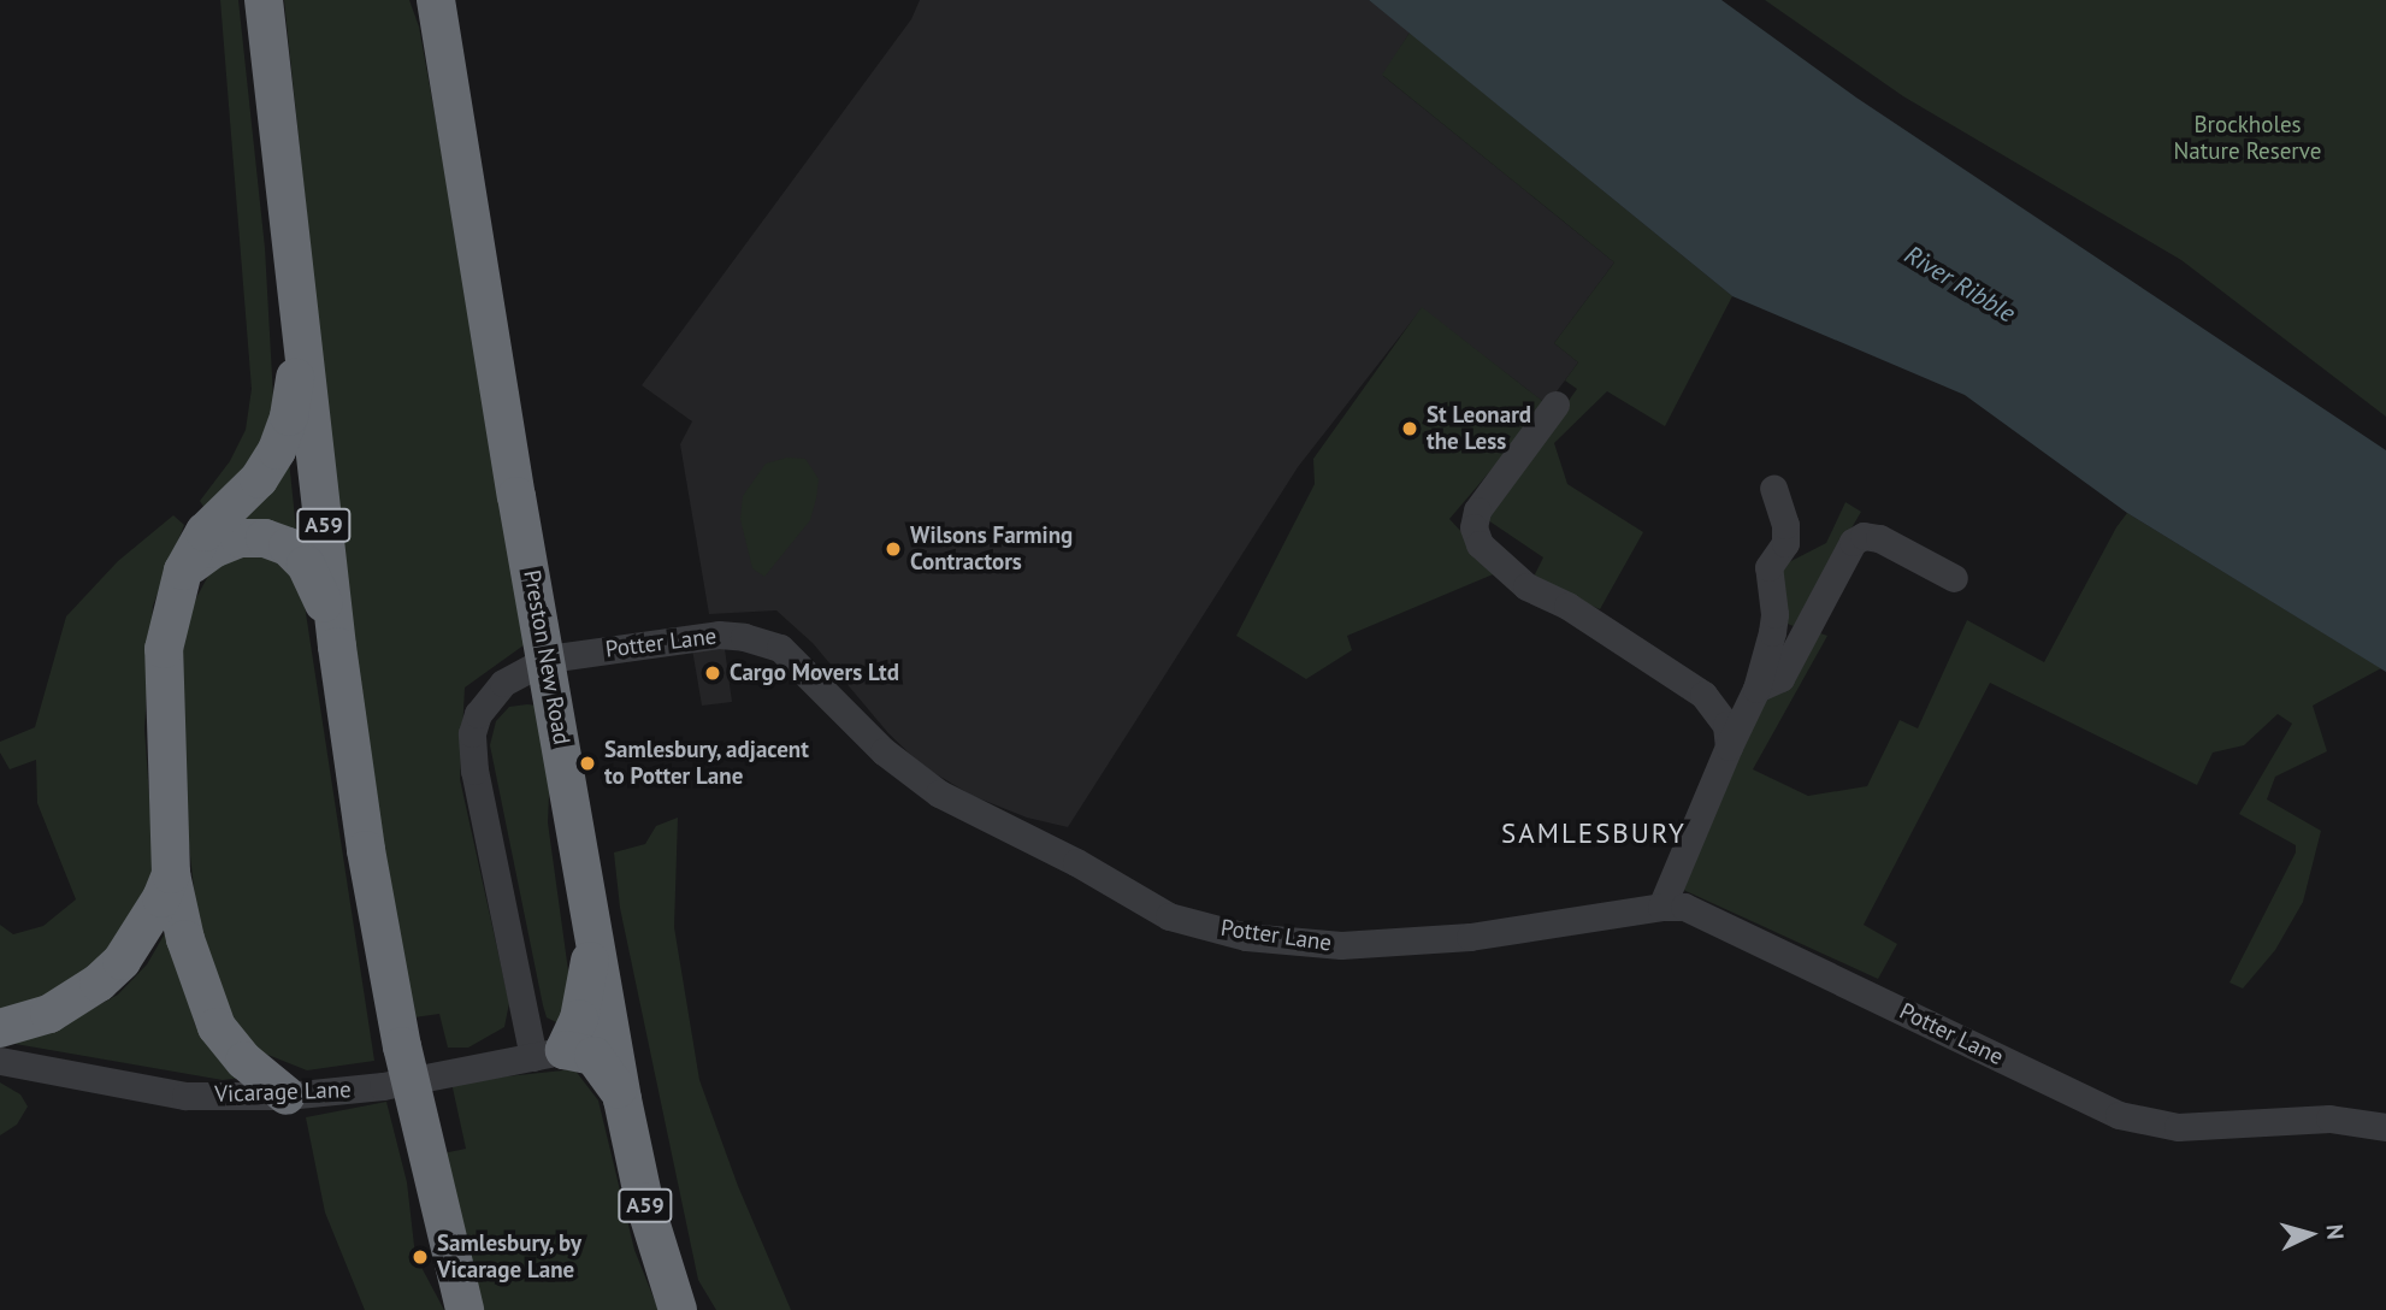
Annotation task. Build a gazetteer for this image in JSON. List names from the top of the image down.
{
  "streets": {
    "highway": ["A59", "Preston New Road"],
    "street": ["Potter Lane", "Vicarage Lane"]
  },
  "crossings": [
    ["Potter Lane", "Preston New Road"],
    ["Potter Lane", "Vicarage Lane"]
  ],
  "districts": ["SAMLESBURY"],
  "water": ["River Ribble"],
  "parks": ["Brockholes Nature Reserve"],
  "places": [
    "St Leonard the Less",
    "Wilsons Farming Contractors",
    "Cargo Movers Ltd",
    "Samlesbury, adjacent to Potter Lane",
    "Samlesbury, by Vicarage Lane"
  ],
  "north": "right"
}
